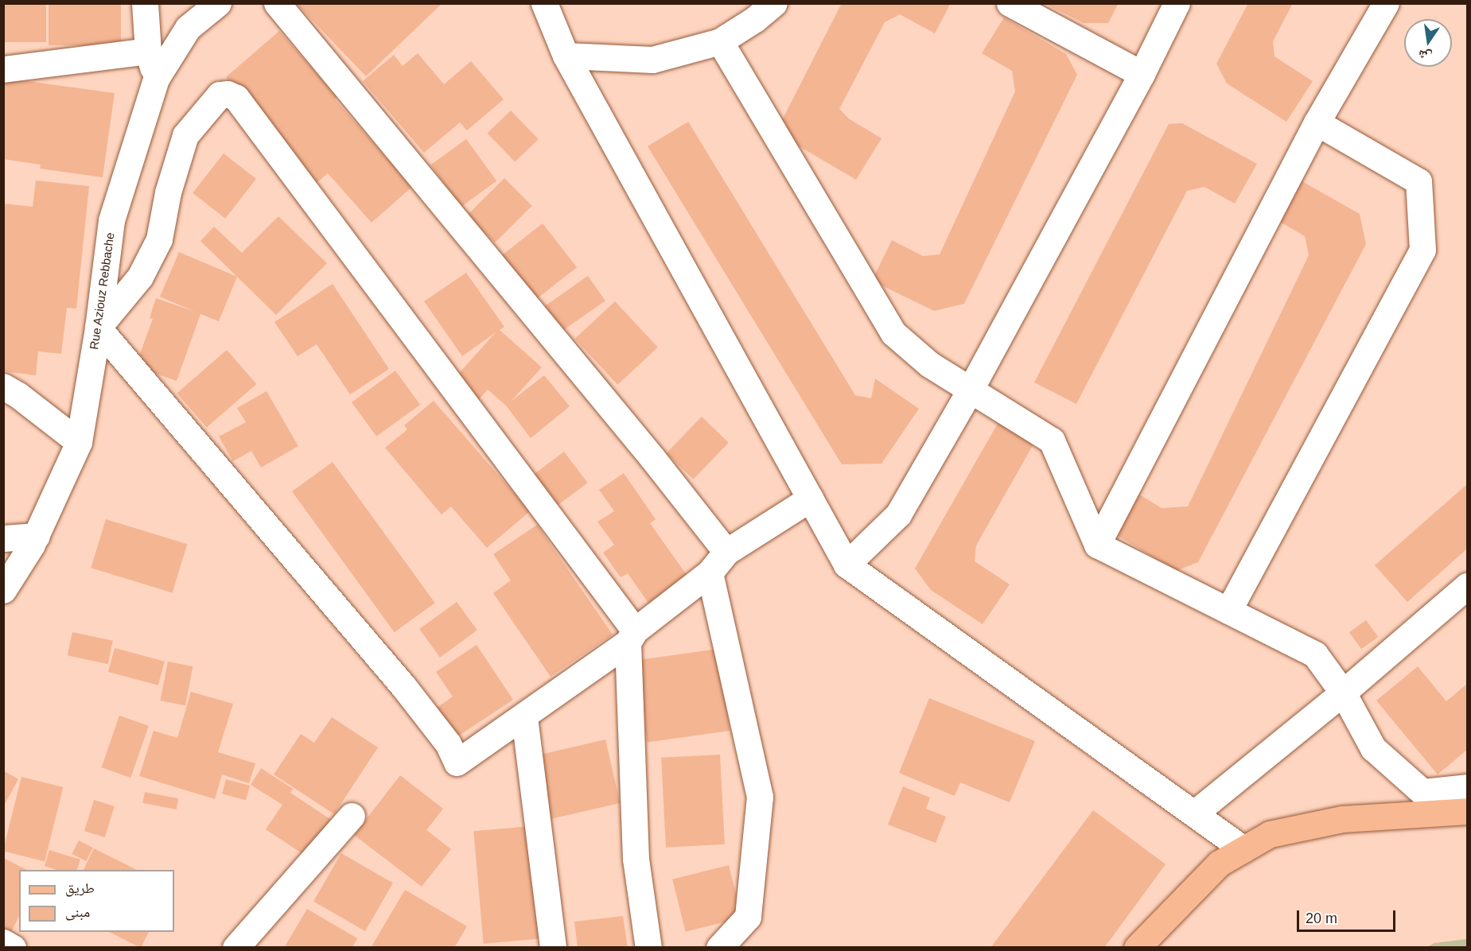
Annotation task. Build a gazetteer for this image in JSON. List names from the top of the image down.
{
  "streets": {
    "street": ["Rue Aziouz Rebbache"]
  },
  "legend": ["طريق", "مبنى"],
  "scale_bar": "20 m",
  "north": "bottom"
}
